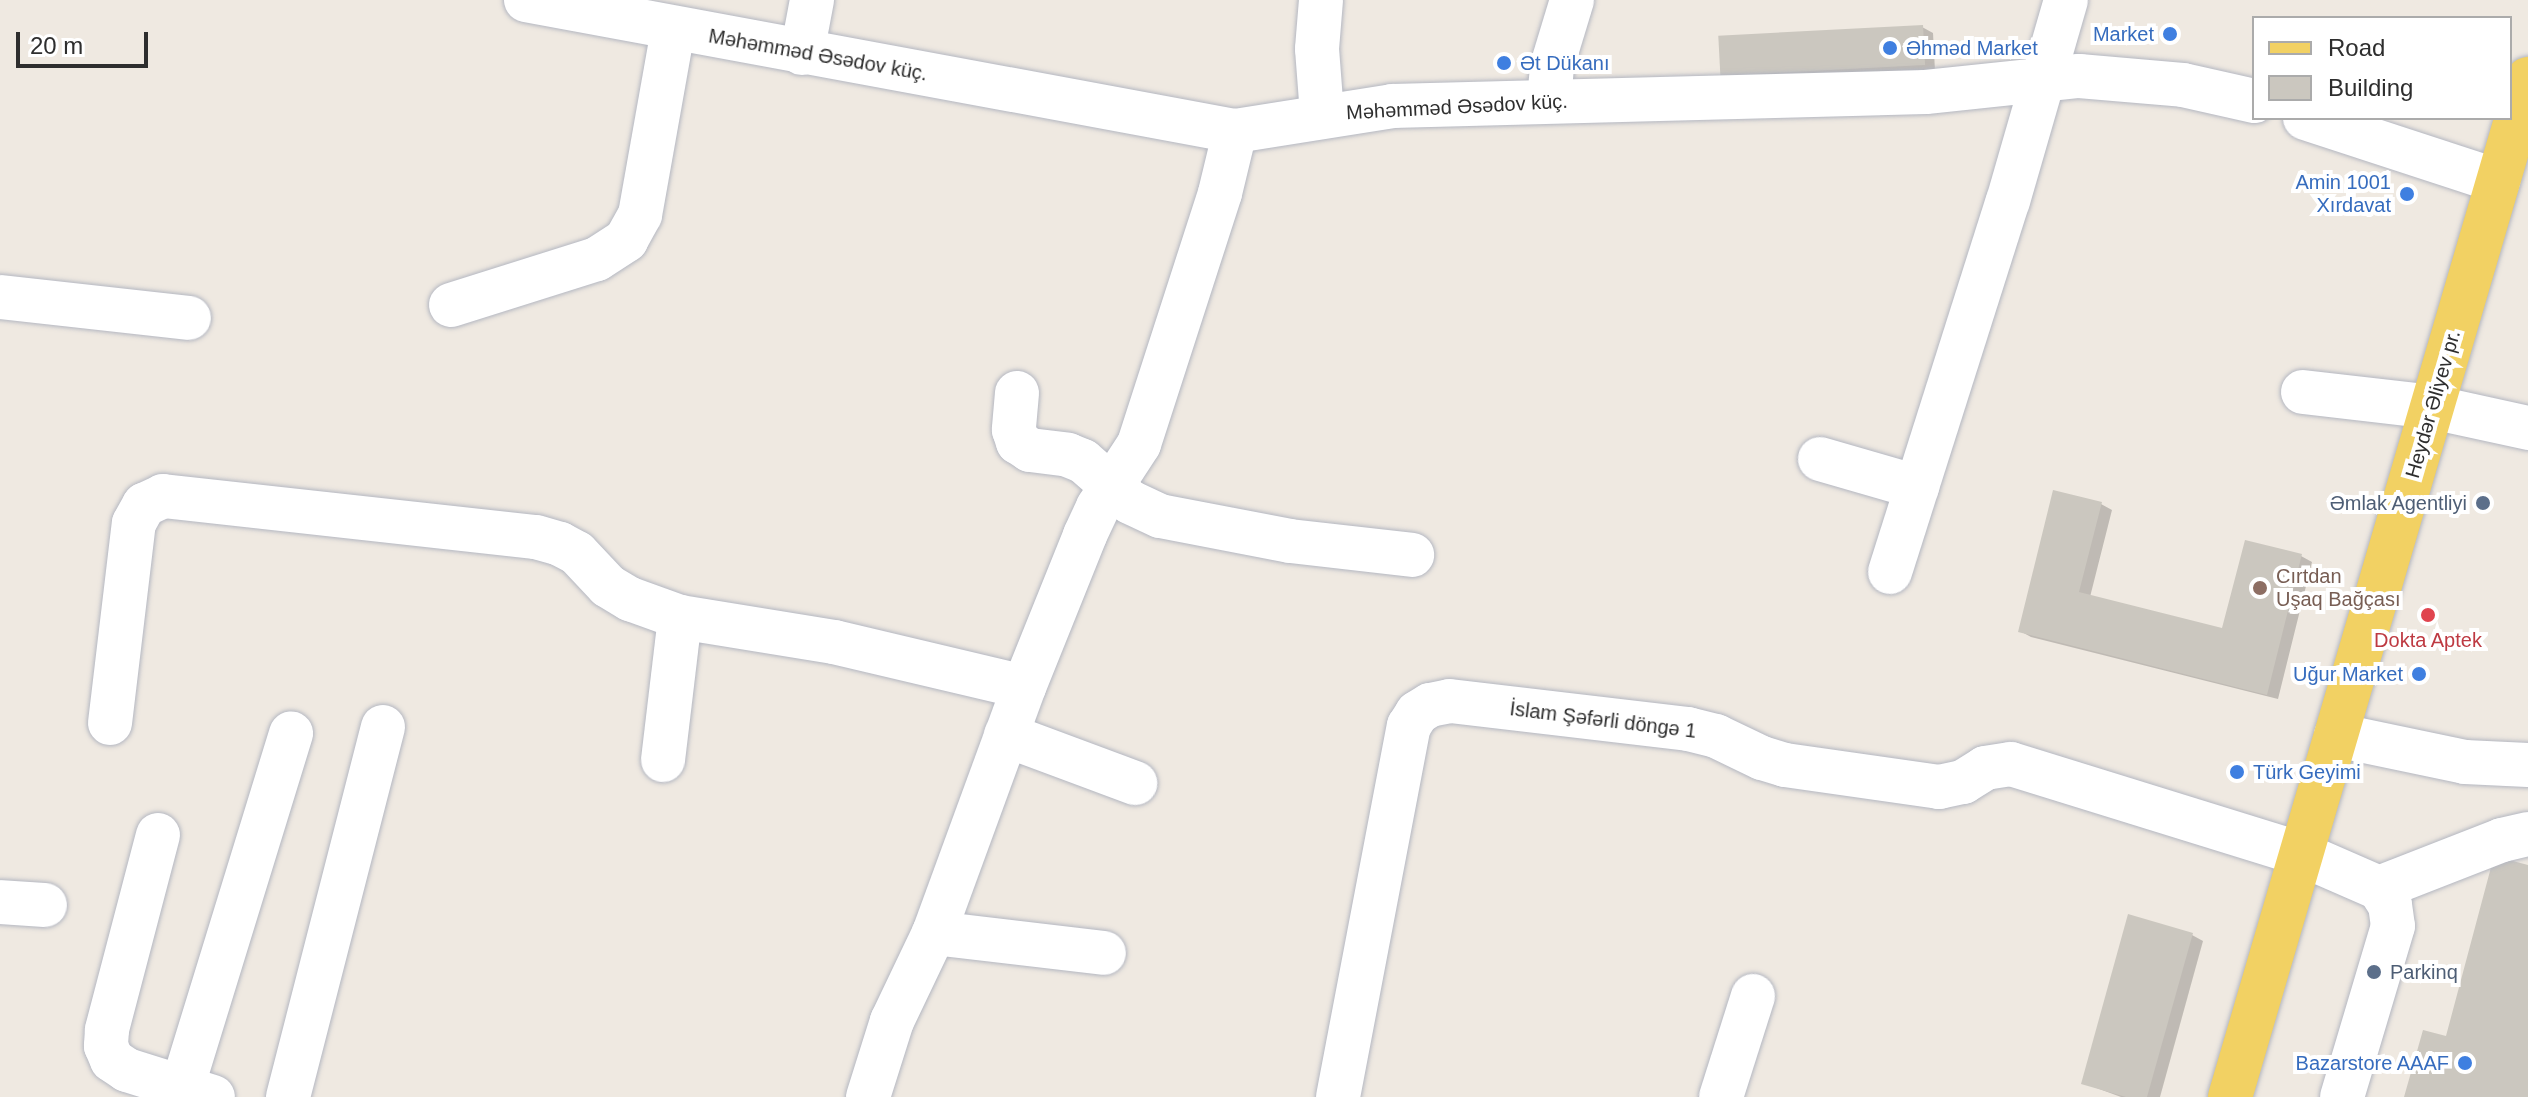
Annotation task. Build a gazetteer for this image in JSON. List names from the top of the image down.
{
  "streets": {
    "main road": ["Heydər Əliyev pr."],
    "street": ["Məhəmməd Əsədov küç.", "İslam Şəfərli döngə 1"]
  },
  "crossings": [
    ["Heydər Əliyev pr.", "İslam Şəfərli döngə 1"]
  ],
  "places": [
    "Market",
    "Əhməd Market",
    "Ət Dükanı",
    "Amin 1001 Xırdavat",
    "Əmlak Agentliyi",
    "Cırtdan Uşaq Bağçası",
    "Dokta Aptek",
    "Uğur Market",
    "Türk Geyimi",
    "Parkinq",
    "Bazarstore AAAF"
  ],
  "legend": ["Road", "Building"],
  "scale_bar": "20 m"
}
